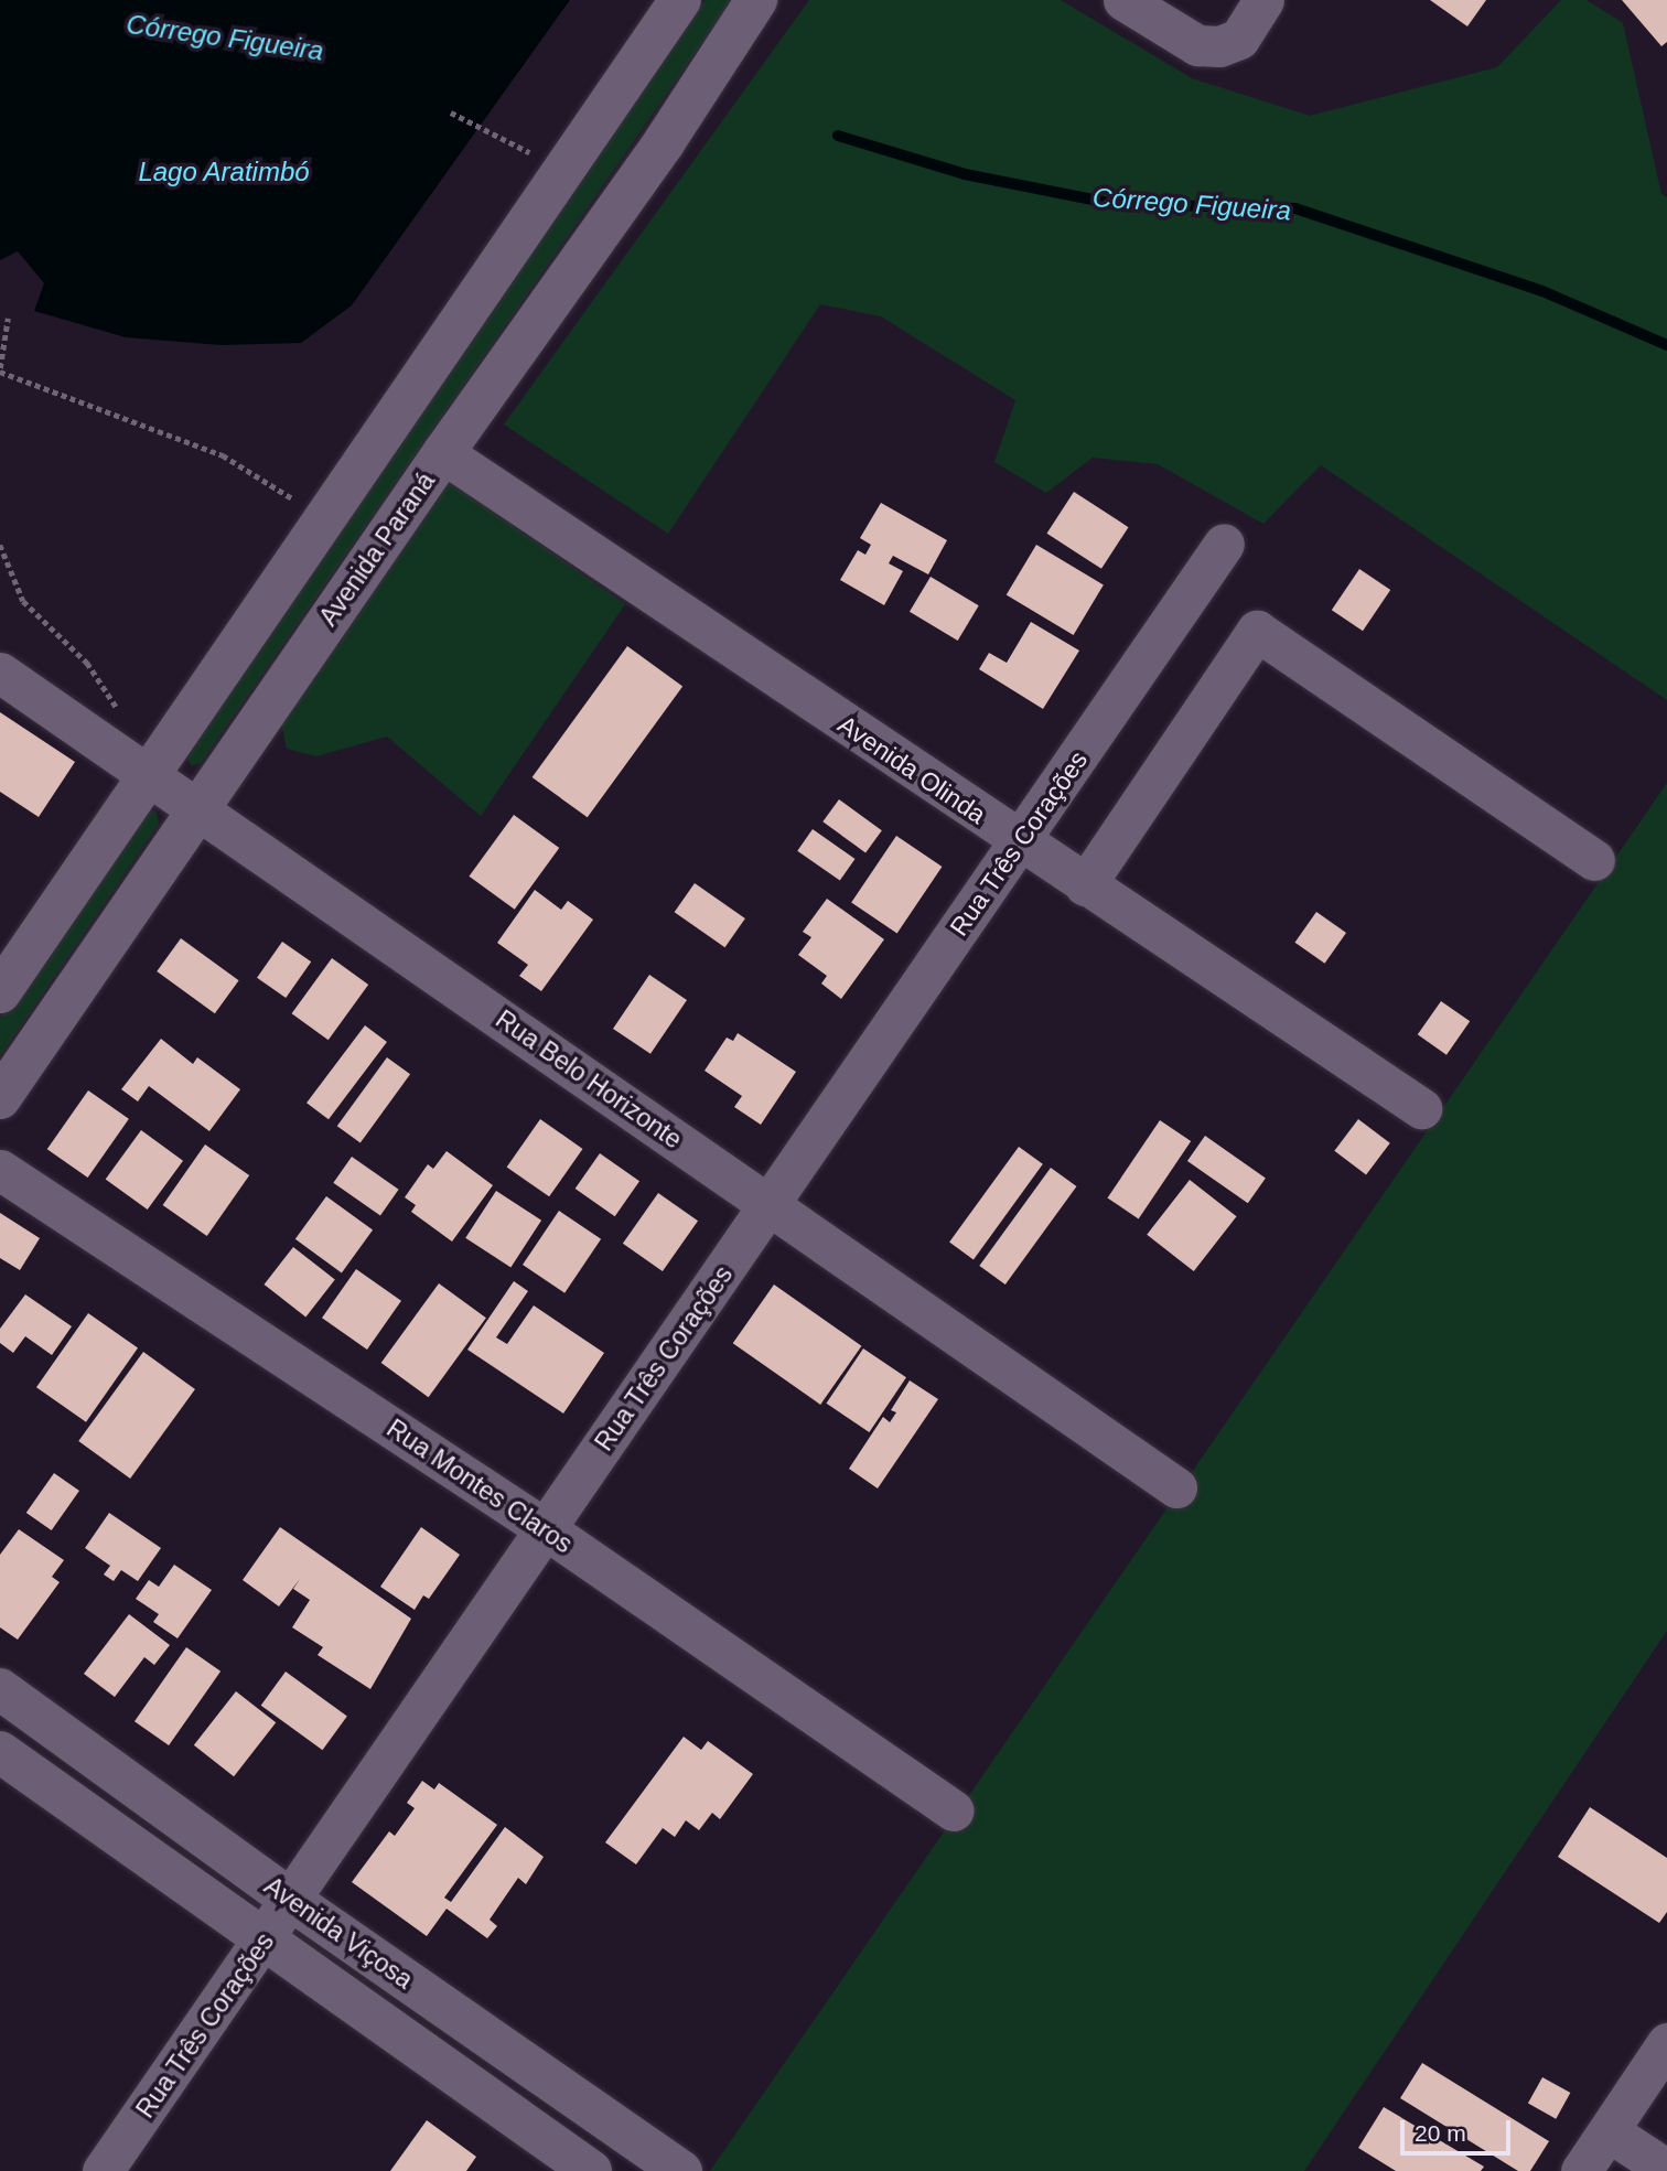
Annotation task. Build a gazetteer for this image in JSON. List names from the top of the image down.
{
  "streets": {
    "main road": ["Avenida Paraná", "Avenida Viçosa"],
    "street": [
      "Avenida Olinda",
      "Rua Três Corações",
      "Rua Belo Horizonte",
      "Rua Montes Claros"
    ]
  },
  "crossings": [
    ["Avenida Paraná", "Avenida Olinda"],
    ["Avenida Paraná", "Rua Belo Horizonte"],
    ["Avenida Olinda", "Rua Três Corações"],
    ["Rua Três Corações", "Rua Belo Horizonte"],
    ["Rua Três Corações", "Rua Montes Claros"],
    ["Rua Três Corações", "Avenida Viçosa"]
  ],
  "water": ["Córrego Figueira", "Lago Aratimbó"],
  "scale_bar": "20 m"
}
